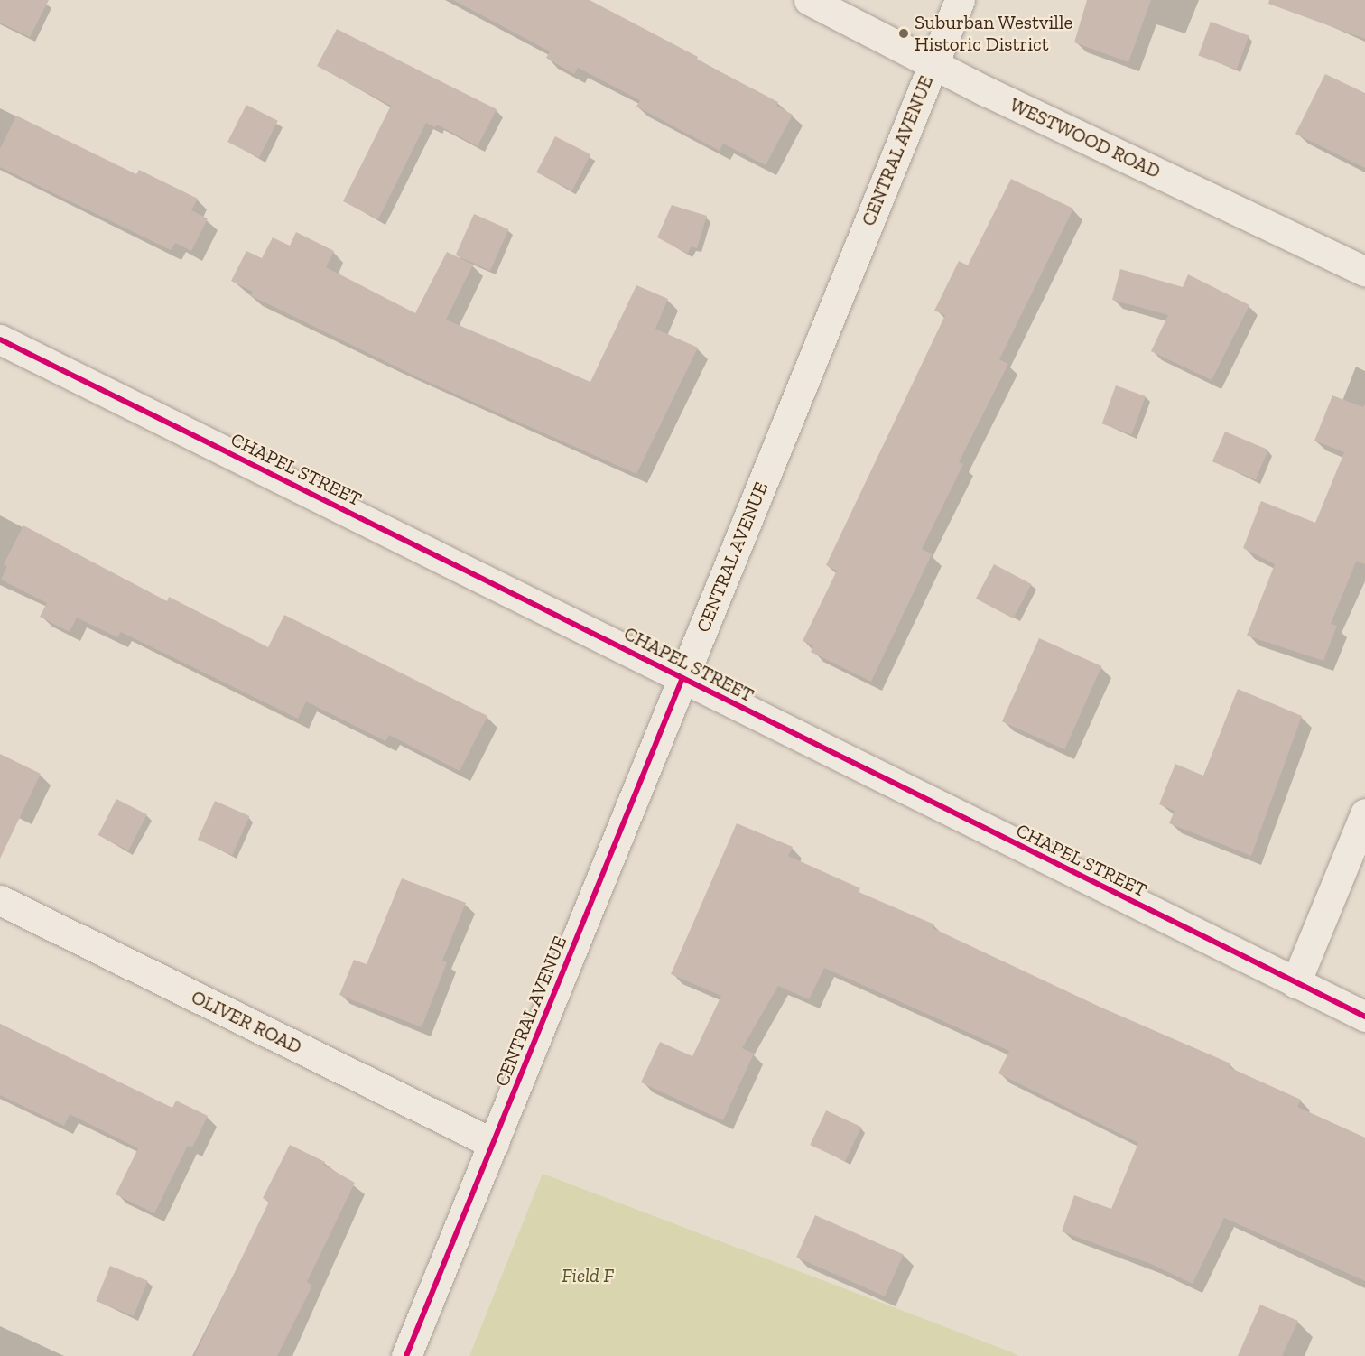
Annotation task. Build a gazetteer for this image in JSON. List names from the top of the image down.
{
  "streets": {
    "street": [
      "WESTWOOD ROAD",
      "CENTRAL AVENUE",
      "CHAPEL STREET",
      "OLIVER ROAD"
    ]
  },
  "crossings": [
    ["WESTWOOD ROAD", "CENTRAL AVENUE"],
    ["CENTRAL AVENUE", "CHAPEL STREET"],
    ["CENTRAL AVENUE", "OLIVER ROAD"]
  ],
  "parks": ["Field F"],
  "places": ["Suburban Westville Historic District"]
}
